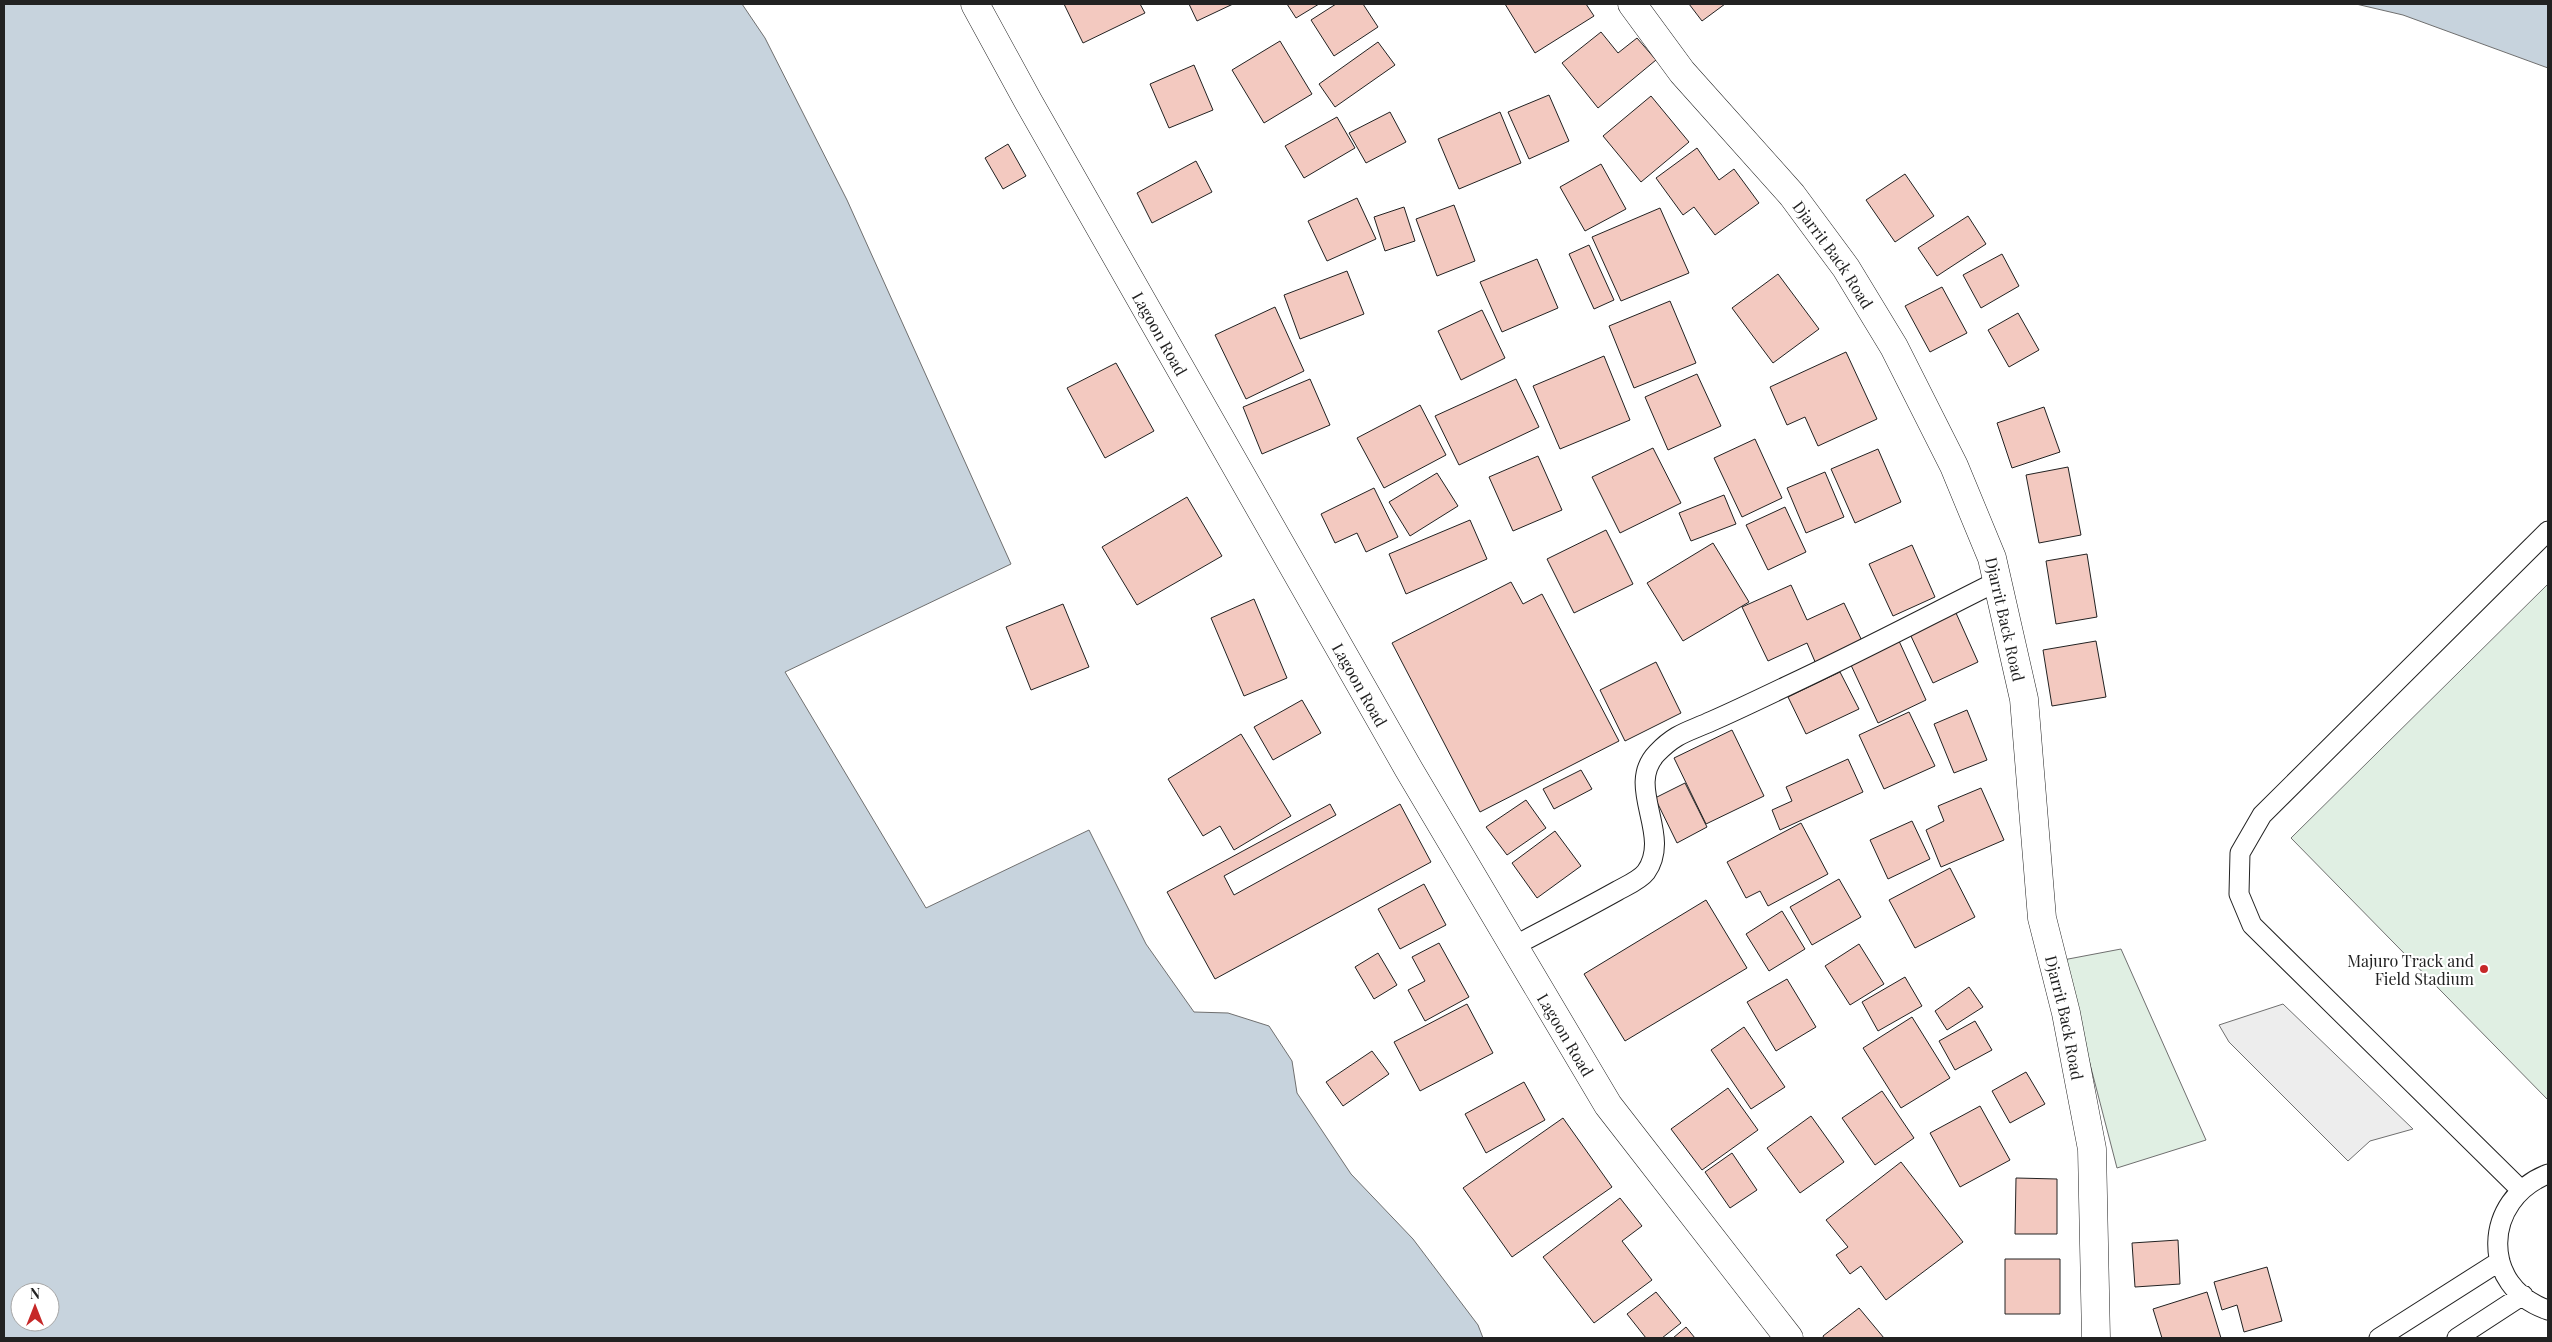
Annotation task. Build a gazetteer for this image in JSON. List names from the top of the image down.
{
  "streets": {
    "main road": ["Djarrit Back Road", "Lagoon Road"]
  },
  "places": ["Majuro Track and Field Stadium"],
  "north": "top"
}
